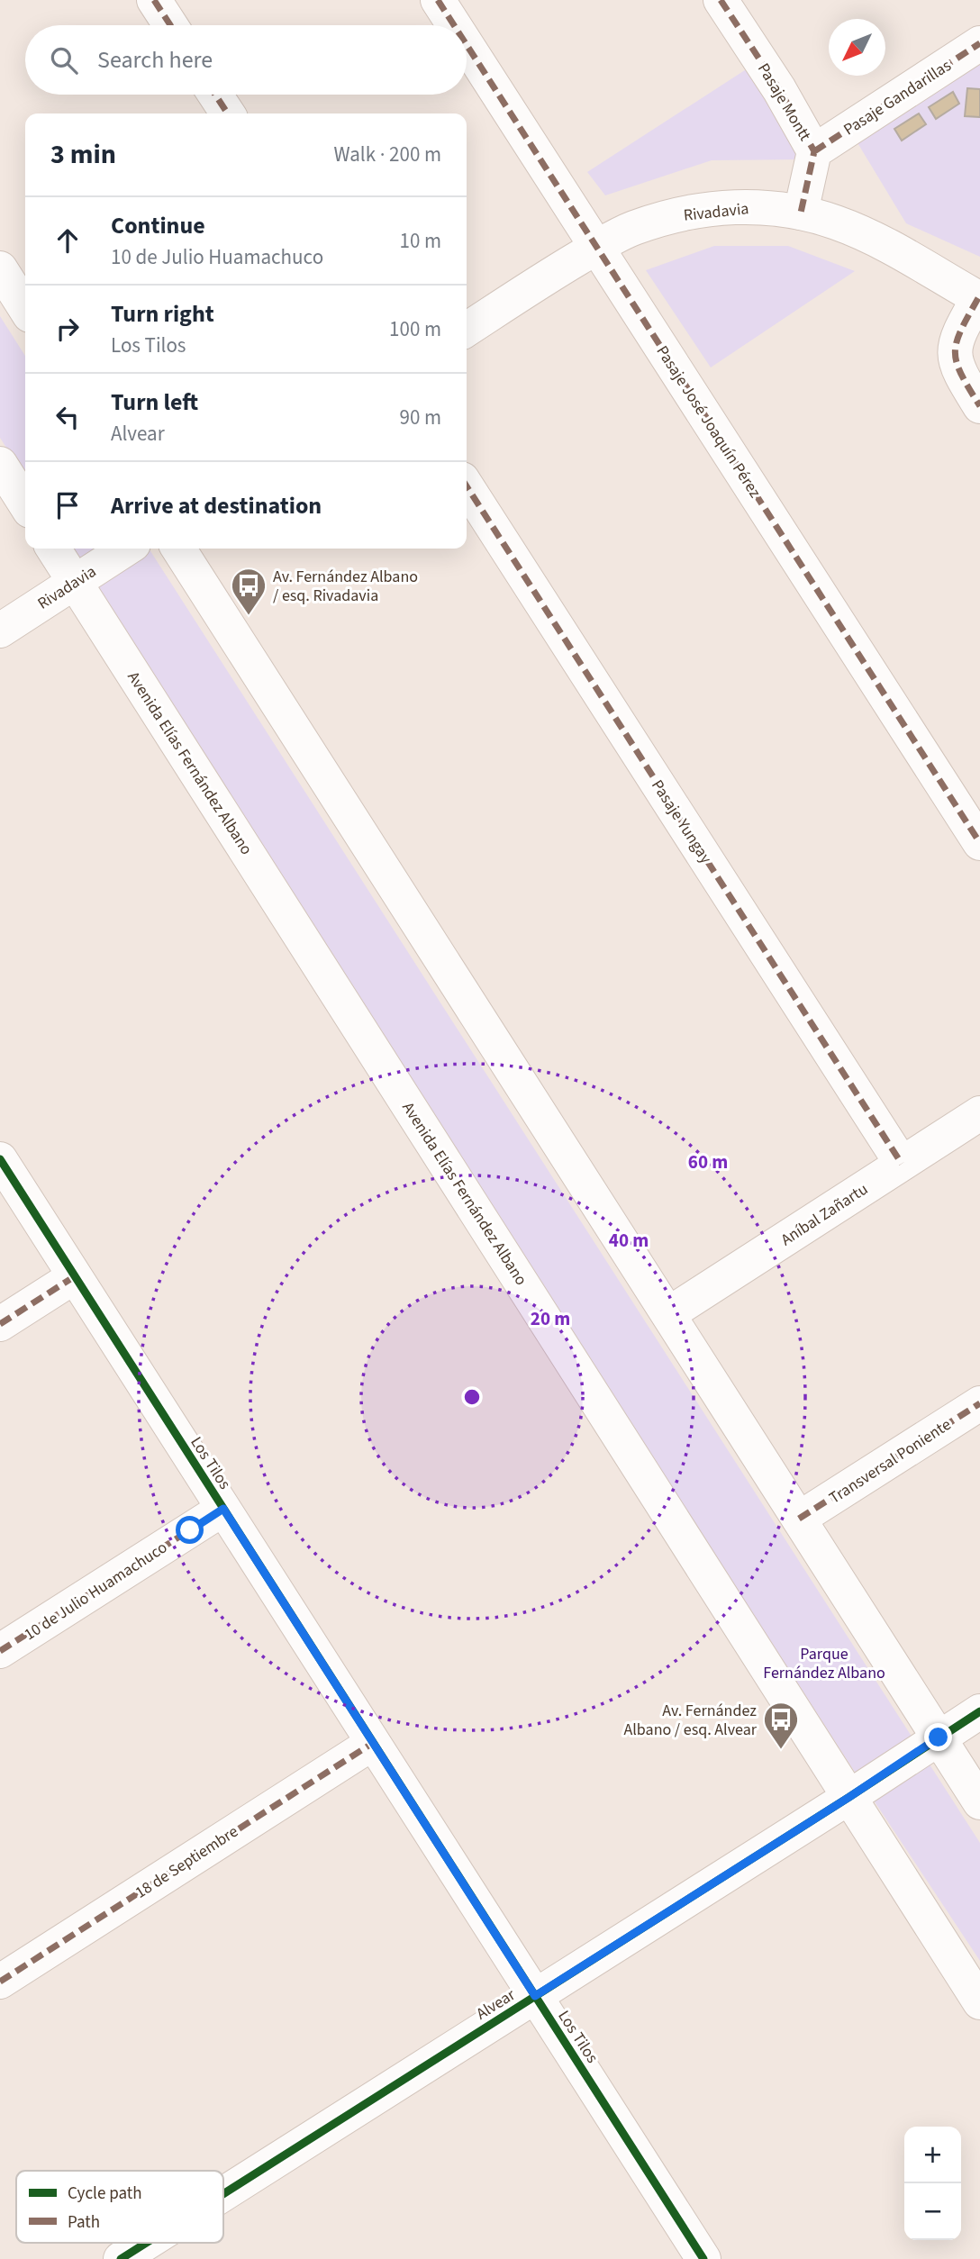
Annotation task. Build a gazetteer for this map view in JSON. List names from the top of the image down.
{
  "streets": {
    "street": [
      "Pasaje Gandarillas",
      "Pasaje Montt",
      "Rivadavia",
      "Pasaje José Joaquín Pérez",
      "Avenida Elías Fernández Albano",
      "Pasaje Yungay",
      "Aníbal Zañartu",
      "Transversal Poniente",
      "Los Tilos",
      "10 de Julio Huamachuco",
      "18 de Septiembre",
      "Alvear"
    ]
  },
  "crossings": [
    ["Pasaje Gandarillas", "Pasaje Montt"],
    ["Pasaje Montt", "Rivadavia"],
    ["Rivadavia", "Pasaje José Joaquín Pérez"],
    ["Rivadavia", "Avenida Elías Fernández Albano"],
    ["Avenida Elías Fernández Albano", "Alvear"],
    ["Pasaje Yungay", "Aníbal Zañartu"],
    ["Los Tilos", "10 de Julio Huamachuco"],
    ["Los Tilos", "18 de Septiembre"],
    ["Los Tilos", "Alvear"]
  ],
  "parks": ["Parque Fernández Albano"],
  "places": {
    "bus stop": ["Av. Fernández Albano / esq. Rivadavia", "Av. Fernández Albano / esq. Alvear"]
  },
  "legend": ["Cycle path", "Path"],
  "north": "bottom left",
  "page": {
    "search": "Search here",
    "heading": ["3 min", "Walk · 200 m"],
    "list": [
      ["Continue", "10 de Julio Huamachuco", "10 m"],
      ["Turn right", "Los Tilos", "100 m"],
      ["Turn left", "Alvear", "90 m"],
      "Arrive at destination"
    ],
    "map_buttons": ["+", "−"]
  },
  "rings": ["60 m", "40 m", "20 m"]
}
